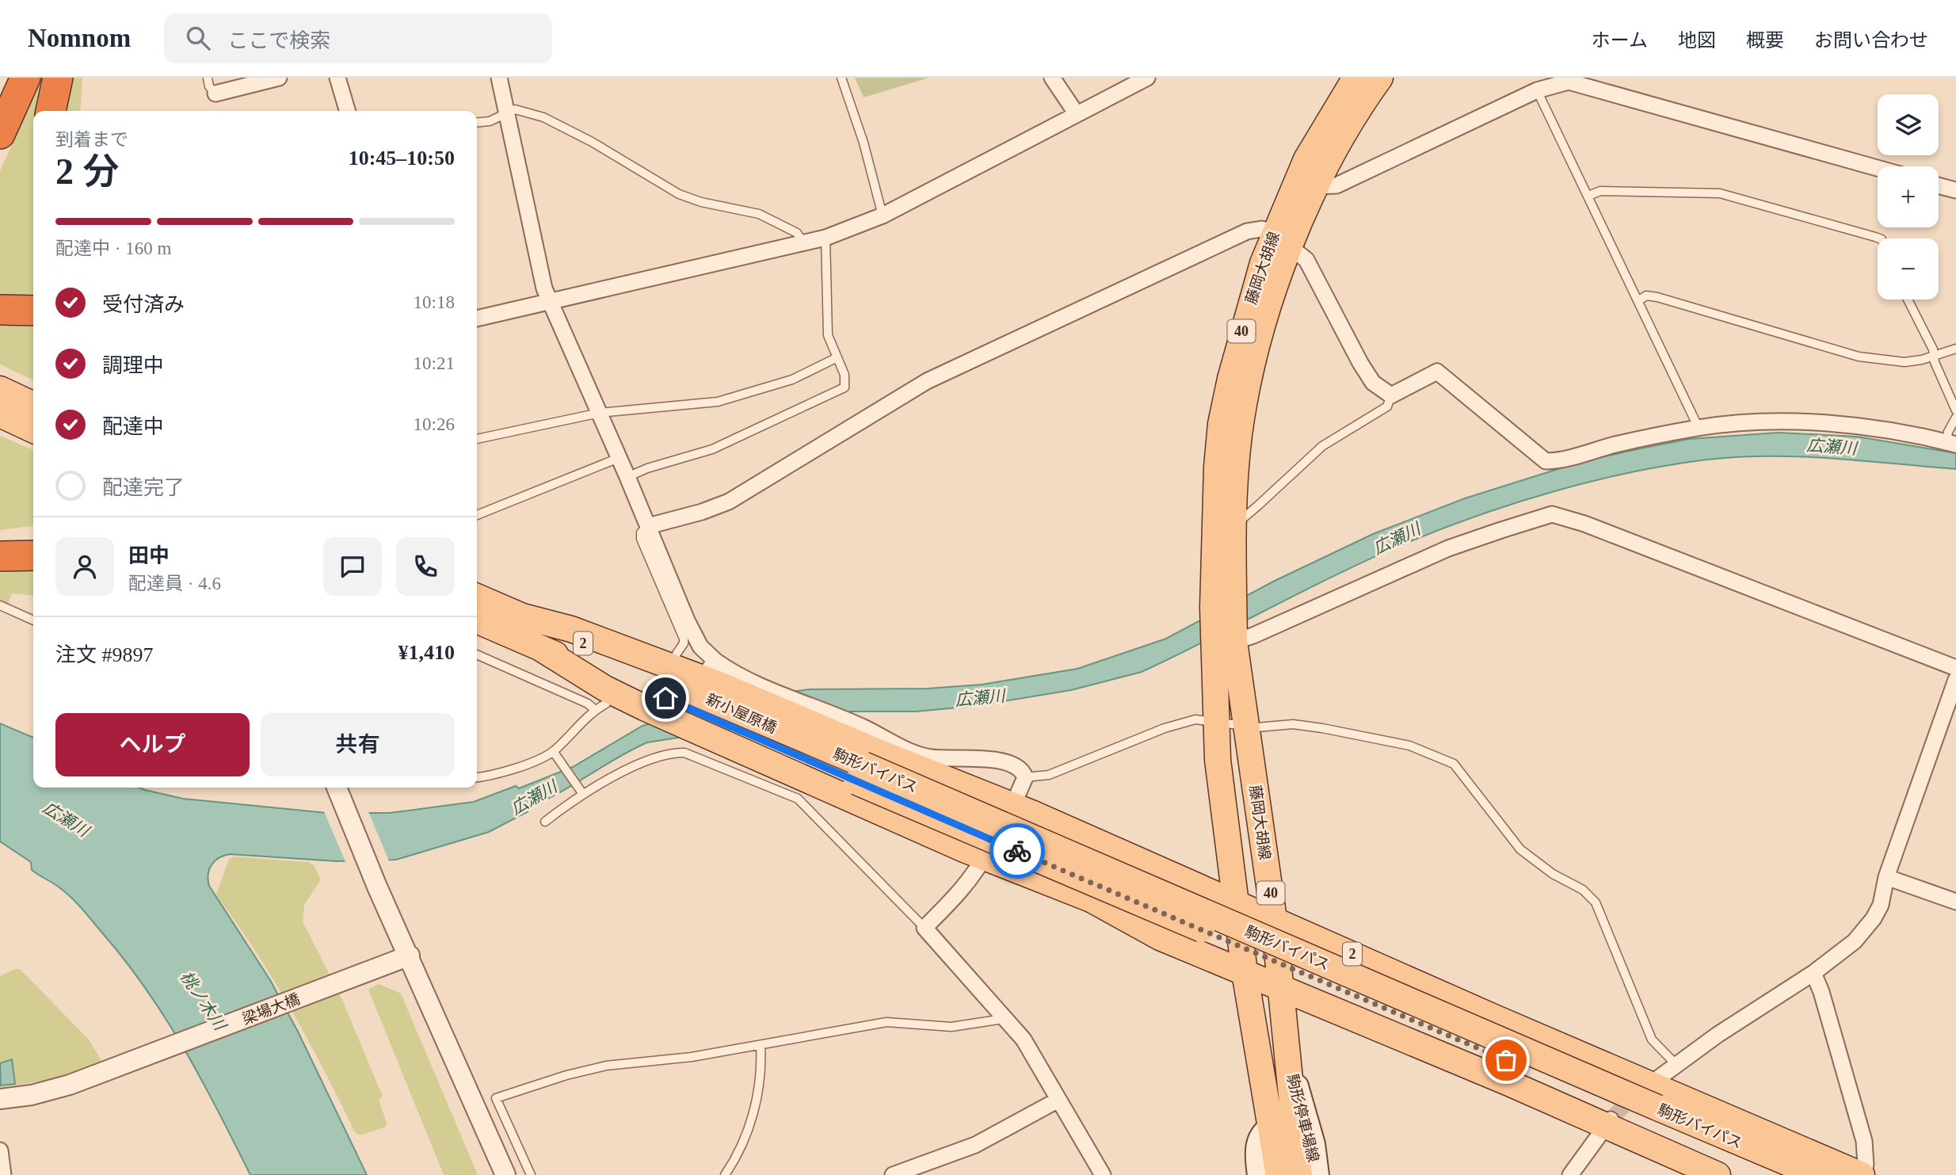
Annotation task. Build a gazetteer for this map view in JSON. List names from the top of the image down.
{
  "streets": {
    "main road": [
      "藤岡大胡線",
      "40",
      "2",
      "新小屋原橋",
      "駒形バイパス",
      "駒形停車場線"
    ],
    "street": ["梁場大橋"]
  },
  "crossings": [
    ["藤岡大胡線", "40"],
    ["藤岡大胡線", "2"],
    ["藤岡大胡線", "駒形停車場線"],
    ["40", "2"],
    ["2", "新小屋原橋"],
    ["2", "駒形バイパス"],
    ["新小屋原橋", "駒形バイパス"]
  ],
  "water": ["広瀬川", "桃ノ木川"],
  "page": {
    "header": "Nomnom",
    "search": "ここで検索",
    "nav": [
      "ホーム",
      "地図",
      "概要",
      "お問い合わせ"
    ],
    "map_buttons": ["+", "−"],
    "heading": ["2 分", "到着まで", "10:45–10:50"],
    "panel": [
      "田中",
      "配達員 · 4.6",
      "注文 #9897",
      "¥1,410"
    ],
    "bar": "配達中 · 160 m",
    "list": [
      ["受付済み", "10:18"],
      ["調理中", "10:21"],
      ["配達中", "10:26"],
      "配達完了"
    ],
    "buttons": ["ヘルプ", "共有"]
  }
}
